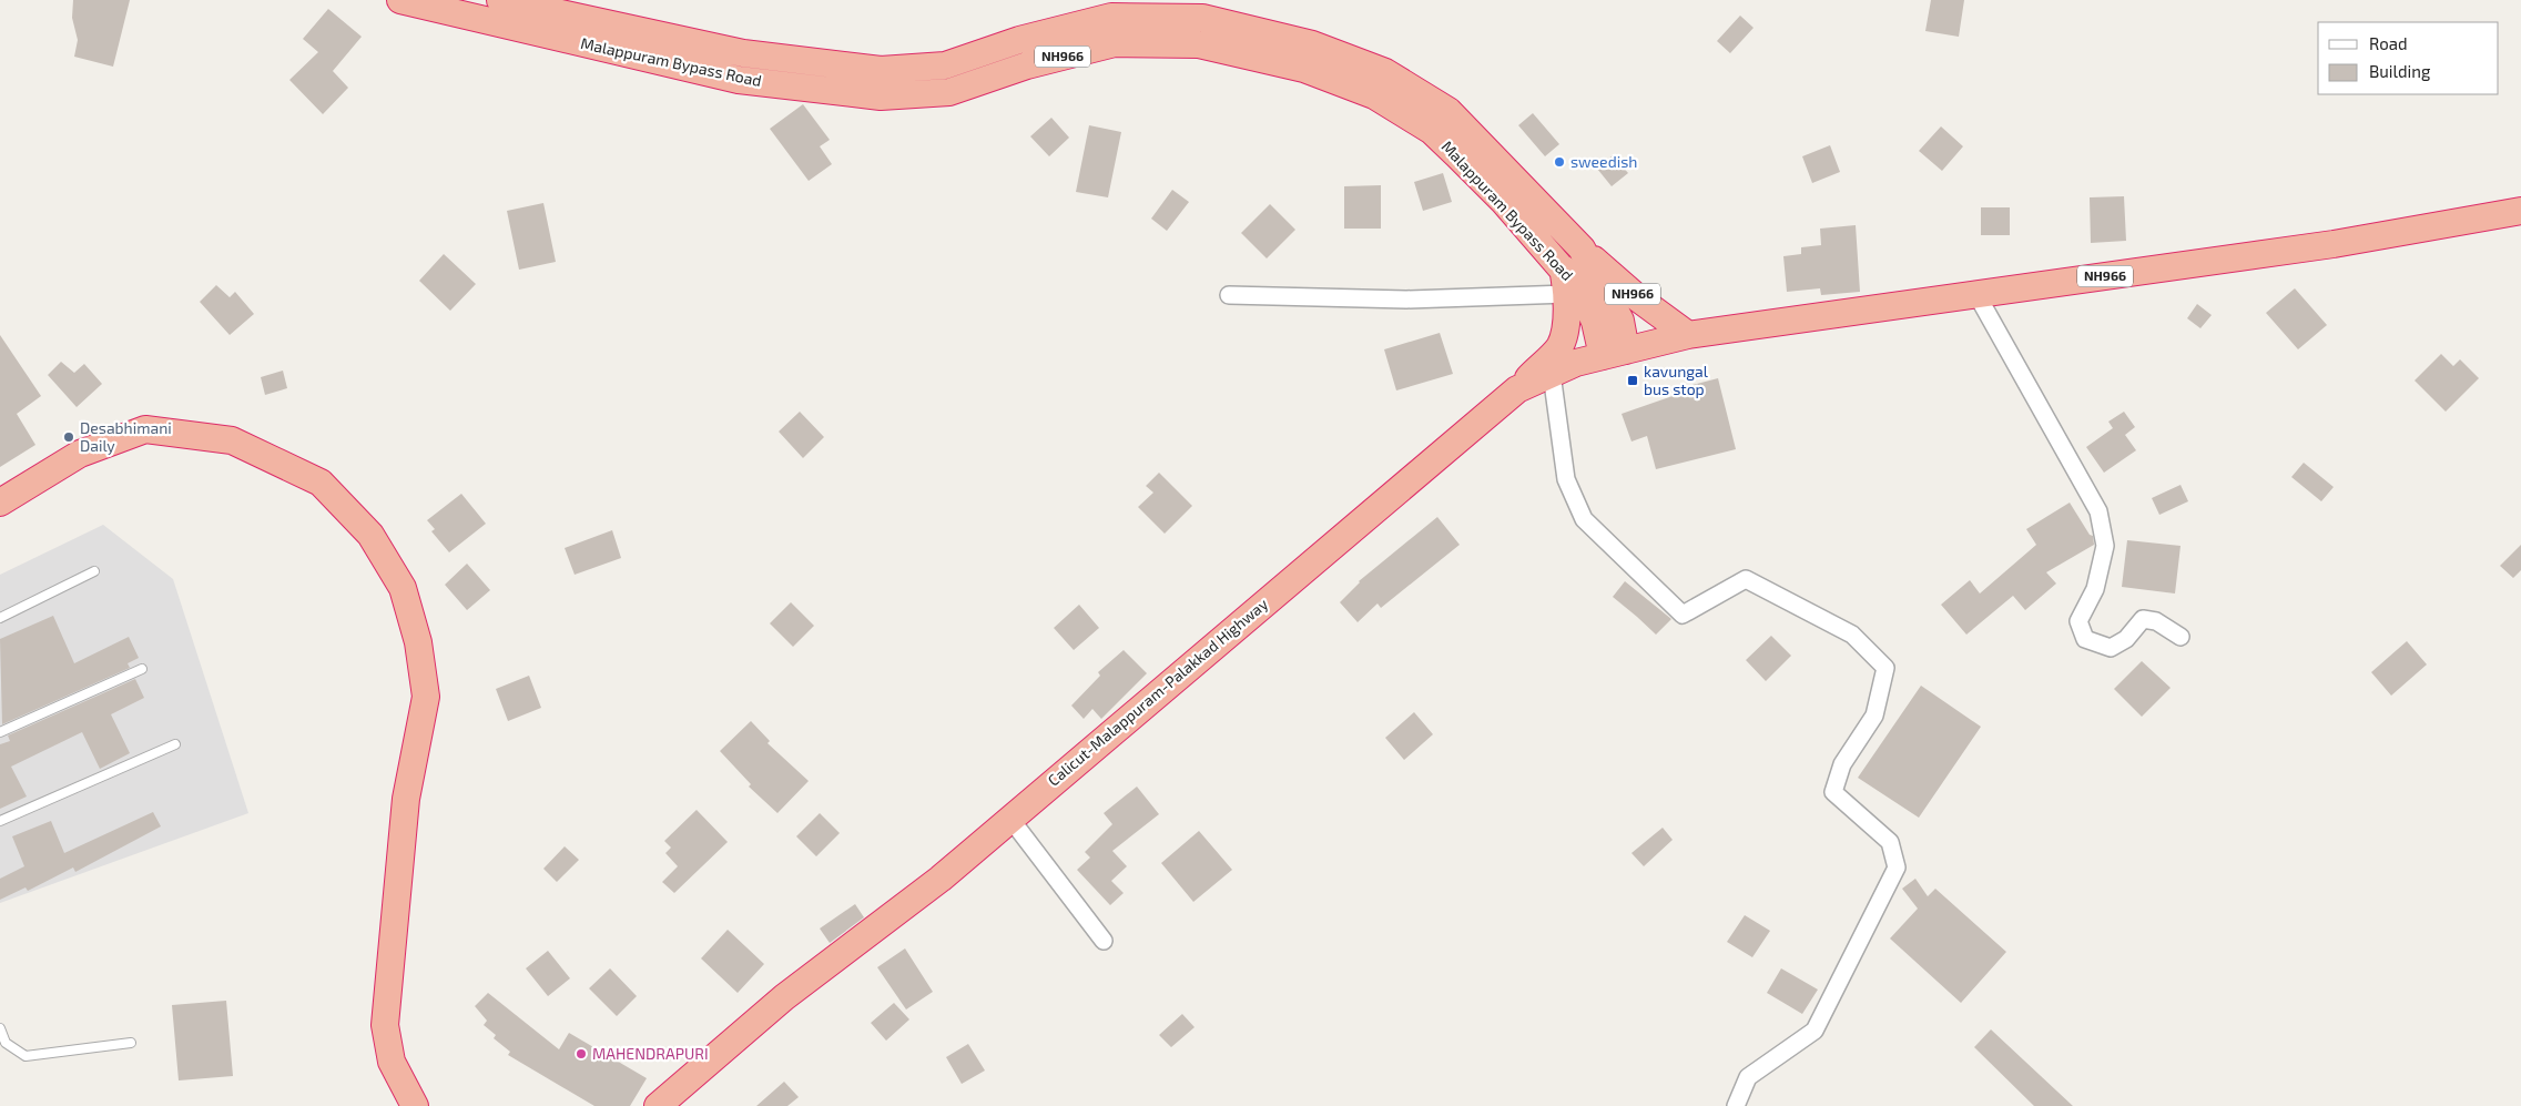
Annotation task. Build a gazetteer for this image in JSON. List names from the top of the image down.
{
  "streets": {
    "highway": ["NH966", "Malappuram Bypass Road", "Calicut-Malappuram-Palakkad Highway"]
  },
  "crossings": [
    ["NH966", "Malappuram Bypass Road"],
    ["NH966", "Calicut-Malappuram-Palakkad Highway"],
    ["Malappuram Bypass Road", "Calicut-Malappuram-Palakkad Highway"]
  ],
  "places": {
    "other": ["sweedish", "Desabhimani Daily", "MAHENDRAPURI"],
    "transit": ["kavungal bus stop"]
  },
  "legend": ["Road", "Building"]
}
